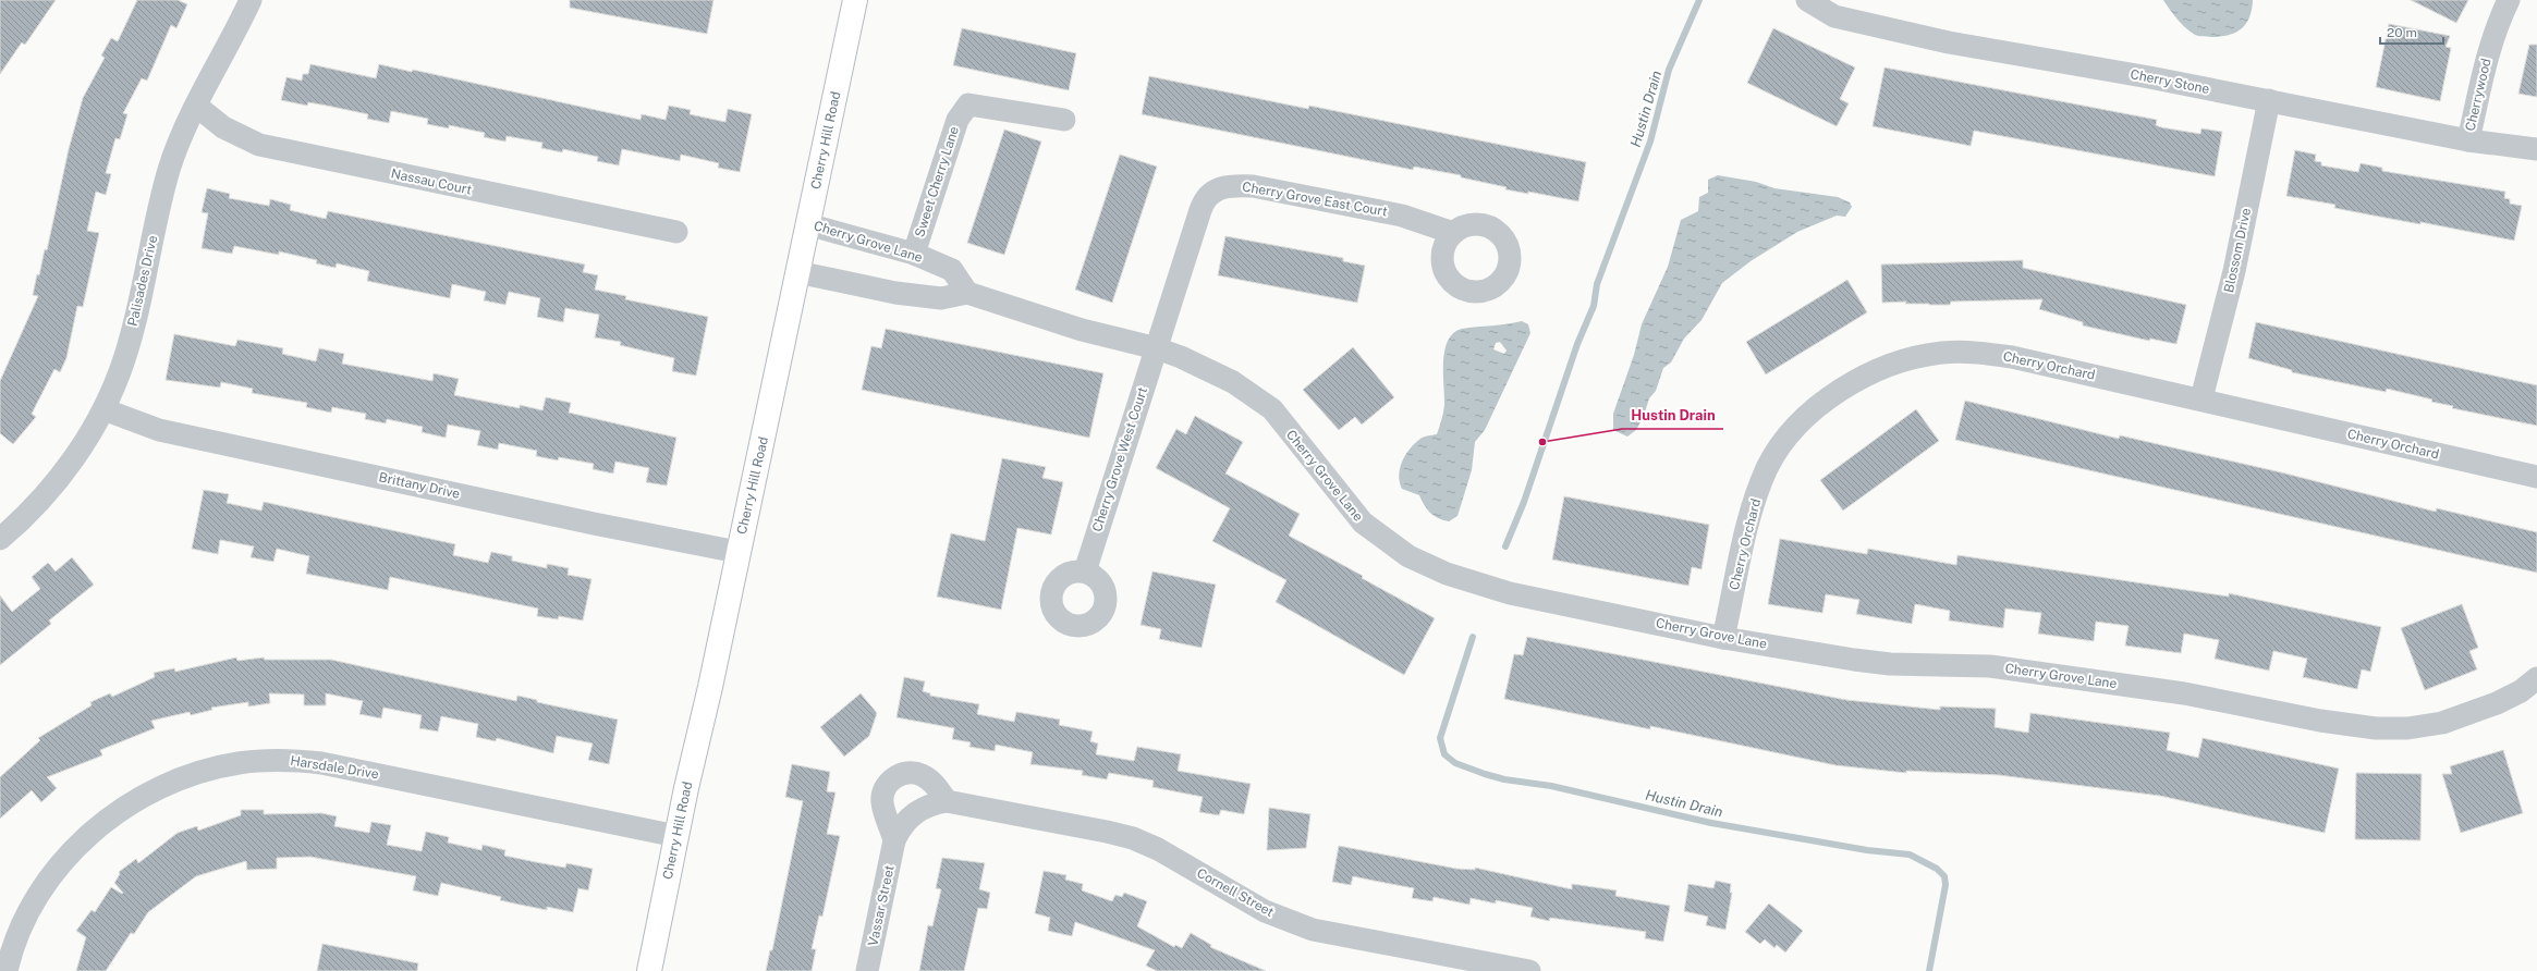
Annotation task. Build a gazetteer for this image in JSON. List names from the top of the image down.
{
  "streets": {
    "main road": ["Cherry Hill Road"],
    "street": [
      "Cherry Stone",
      "Cherrywood",
      "Nassau Court",
      "Sweet Cherry Lane",
      "Cherry Grove East Court",
      "Cherry Grove Lane",
      "Blossom Drive",
      "Palisades Drive",
      "Cherry Orchard",
      "Cherry Grove West Court",
      "Brittany Drive",
      "Harsdale Drive",
      "Cornell Street",
      "Vassar Street"
    ]
  },
  "crossings": [
    ["Cherry Stone", "Cherrywood"],
    ["Cherry Stone", "Blossom Drive"],
    ["Cherry Hill Road", "Cherry Grove Lane"],
    ["Cherry Hill Road", "Brittany Drive"],
    ["Cherry Hill Road", "Harsdale Drive"],
    ["Nassau Court", "Palisades Drive"],
    ["Sweet Cherry Lane", "Cherry Grove Lane"],
    ["Cherry Grove East Court", "Cherry Grove Lane"],
    ["Cherry Grove East Court", "Cherry Grove West Court"],
    ["Cherry Grove Lane", "Cherry Orchard"],
    ["Cherry Grove Lane", "Cherry Grove West Court"],
    ["Blossom Drive", "Cherry Orchard"],
    ["Palisades Drive", "Brittany Drive"],
    ["Cornell Street", "Vassar Street"]
  ],
  "water": ["Hustin Drain"],
  "places": ["Hustin Drain"],
  "scale_bar": "20 m"
}
